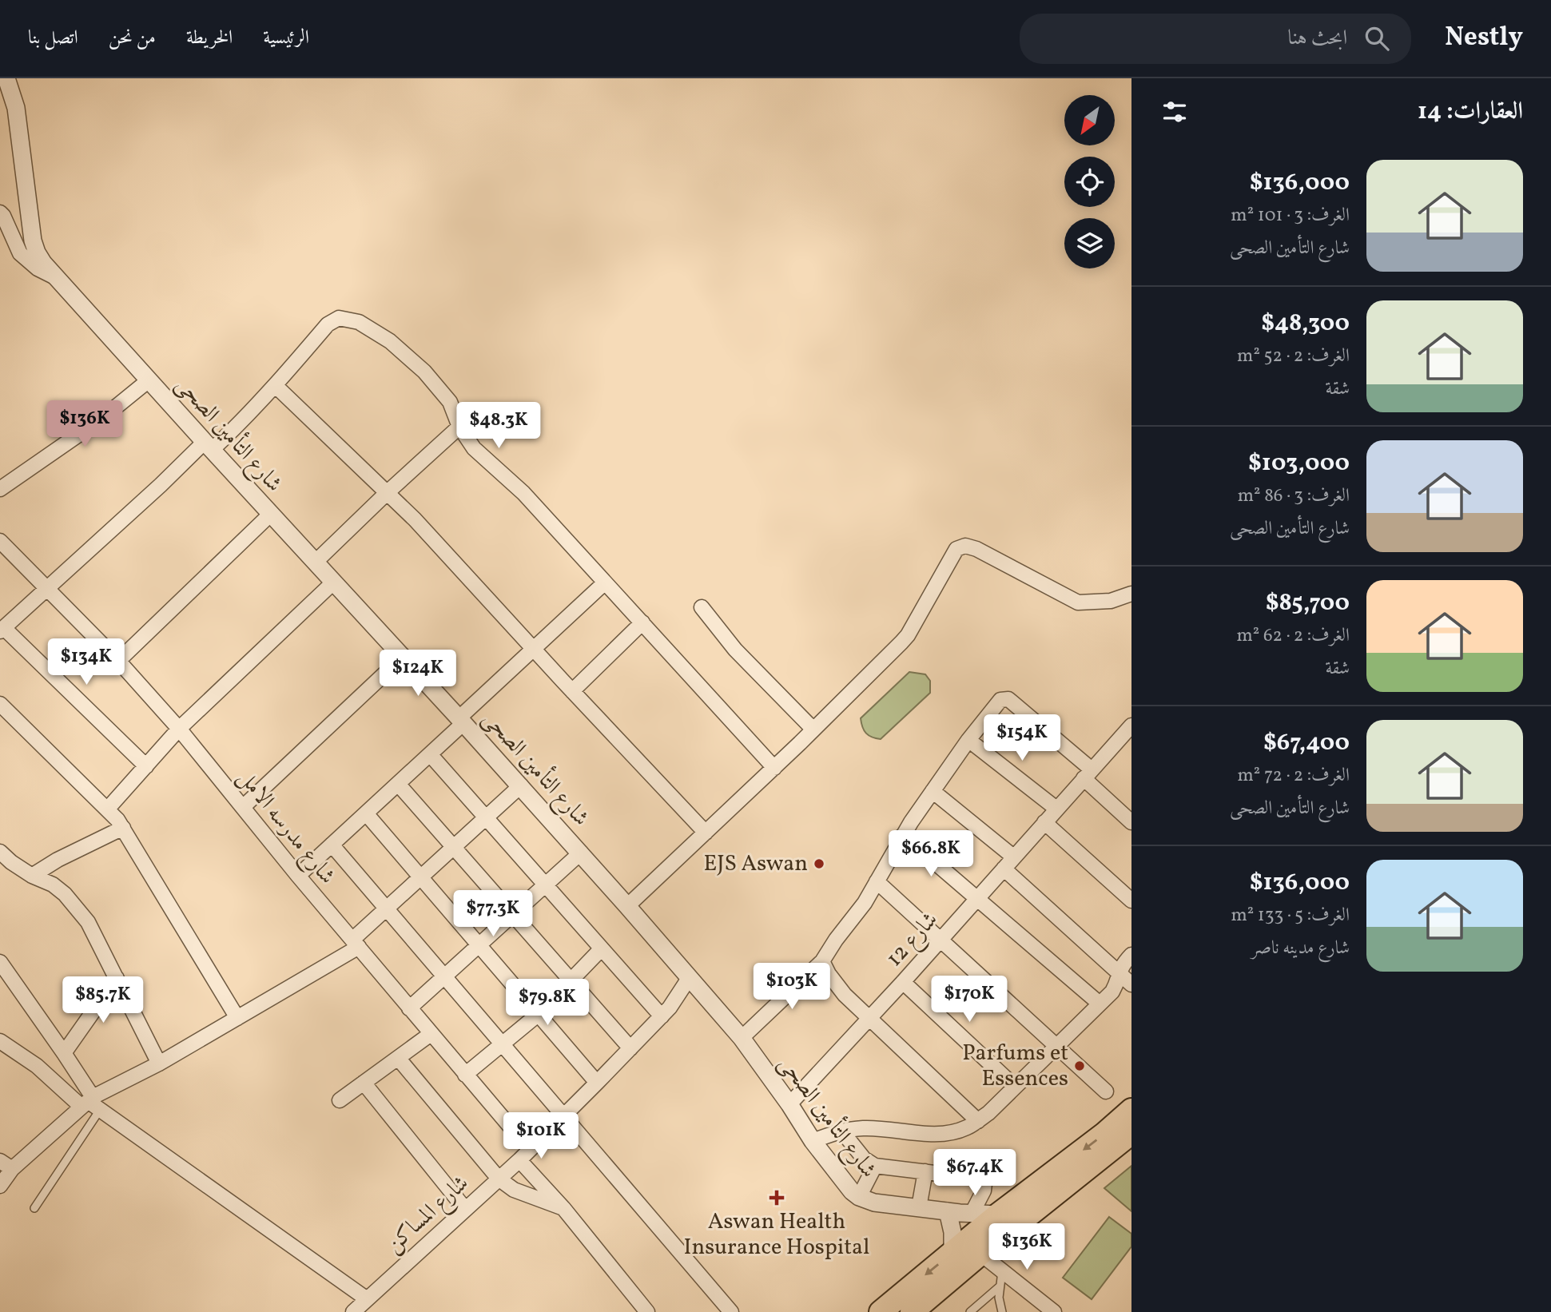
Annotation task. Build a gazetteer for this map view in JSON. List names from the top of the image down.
{
  "streets": {
    "street": [
      "شارع التأمين الصحى",
      "شارع مدرسه الامل",
      "شارع 12",
      "شارع المساكن"
    ]
  },
  "crossings": [
    ["شارع التأمين الصحى", "شارع 12"],
    ["شارع التأمين الصحى", "شارع المساكن"],
    ["شارع مدرسه الامل", "شارع المساكن"]
  ],
  "places": {
    "other": ["EJS Aswan", "Parfums et Essences"],
    "health": ["Aswan Health Insurance Hospital"]
  },
  "north": "bottom left",
  "page": {
    "header": "Nestly",
    "search": "ابحث هنا",
    "nav": [
      "الرئيسية",
      "الخريطة",
      "من نحن",
      "اتصل بنا"
    ],
    "heading": "العقارات: 14",
    "list": [
      {
        "name": "$136,000",
        "note": "الغرف: 3 · 101 m² · شارع التأمين الصحى"
      },
      {
        "name": "$48,300",
        "note": "الغرف: 2 · 52 m² · شقة"
      },
      {
        "name": "$103,000",
        "note": "الغرف: 3 · 86 m² · شارع التأمين الصحى"
      },
      {
        "name": "$85,700",
        "note": "الغرف: 2 · 62 m² · شقة"
      },
      {
        "name": "$67,400",
        "note": "الغرف: 2 · 72 m² · شارع التأمين الصحى"
      },
      {
        "name": "$136,000",
        "note": "الغرف: 5 · 133 m² · شارع مدينه ناصر"
      }
    ],
    "price": [
      "$136K",
      "$48.3K",
      "$134K",
      "$124K",
      "$154K",
      "$66.8K",
      "$77.3K",
      "$103K",
      "$170K",
      "$85.7K",
      "$79.8K",
      "$101K",
      "$67.4K",
      "$136K"
    ]
  }
}
